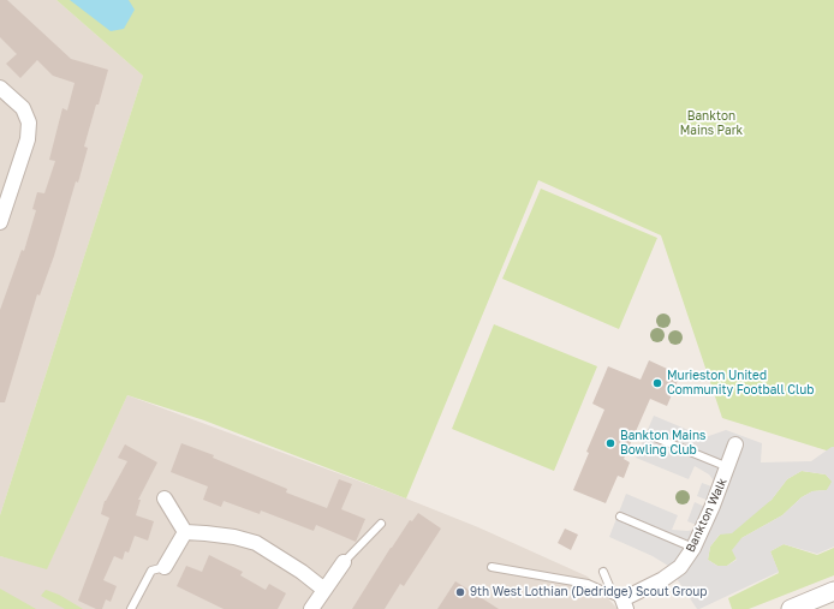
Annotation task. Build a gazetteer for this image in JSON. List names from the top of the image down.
{
  "streets": {
    "street": ["Bankton Walk"]
  },
  "parks": ["Bankton Mains Park"],
  "places": ["Murieston United Community Football Club", "Bankton Mains Bowling Club", "9th West Lothian (Dedridge) Scout Group"]
}
